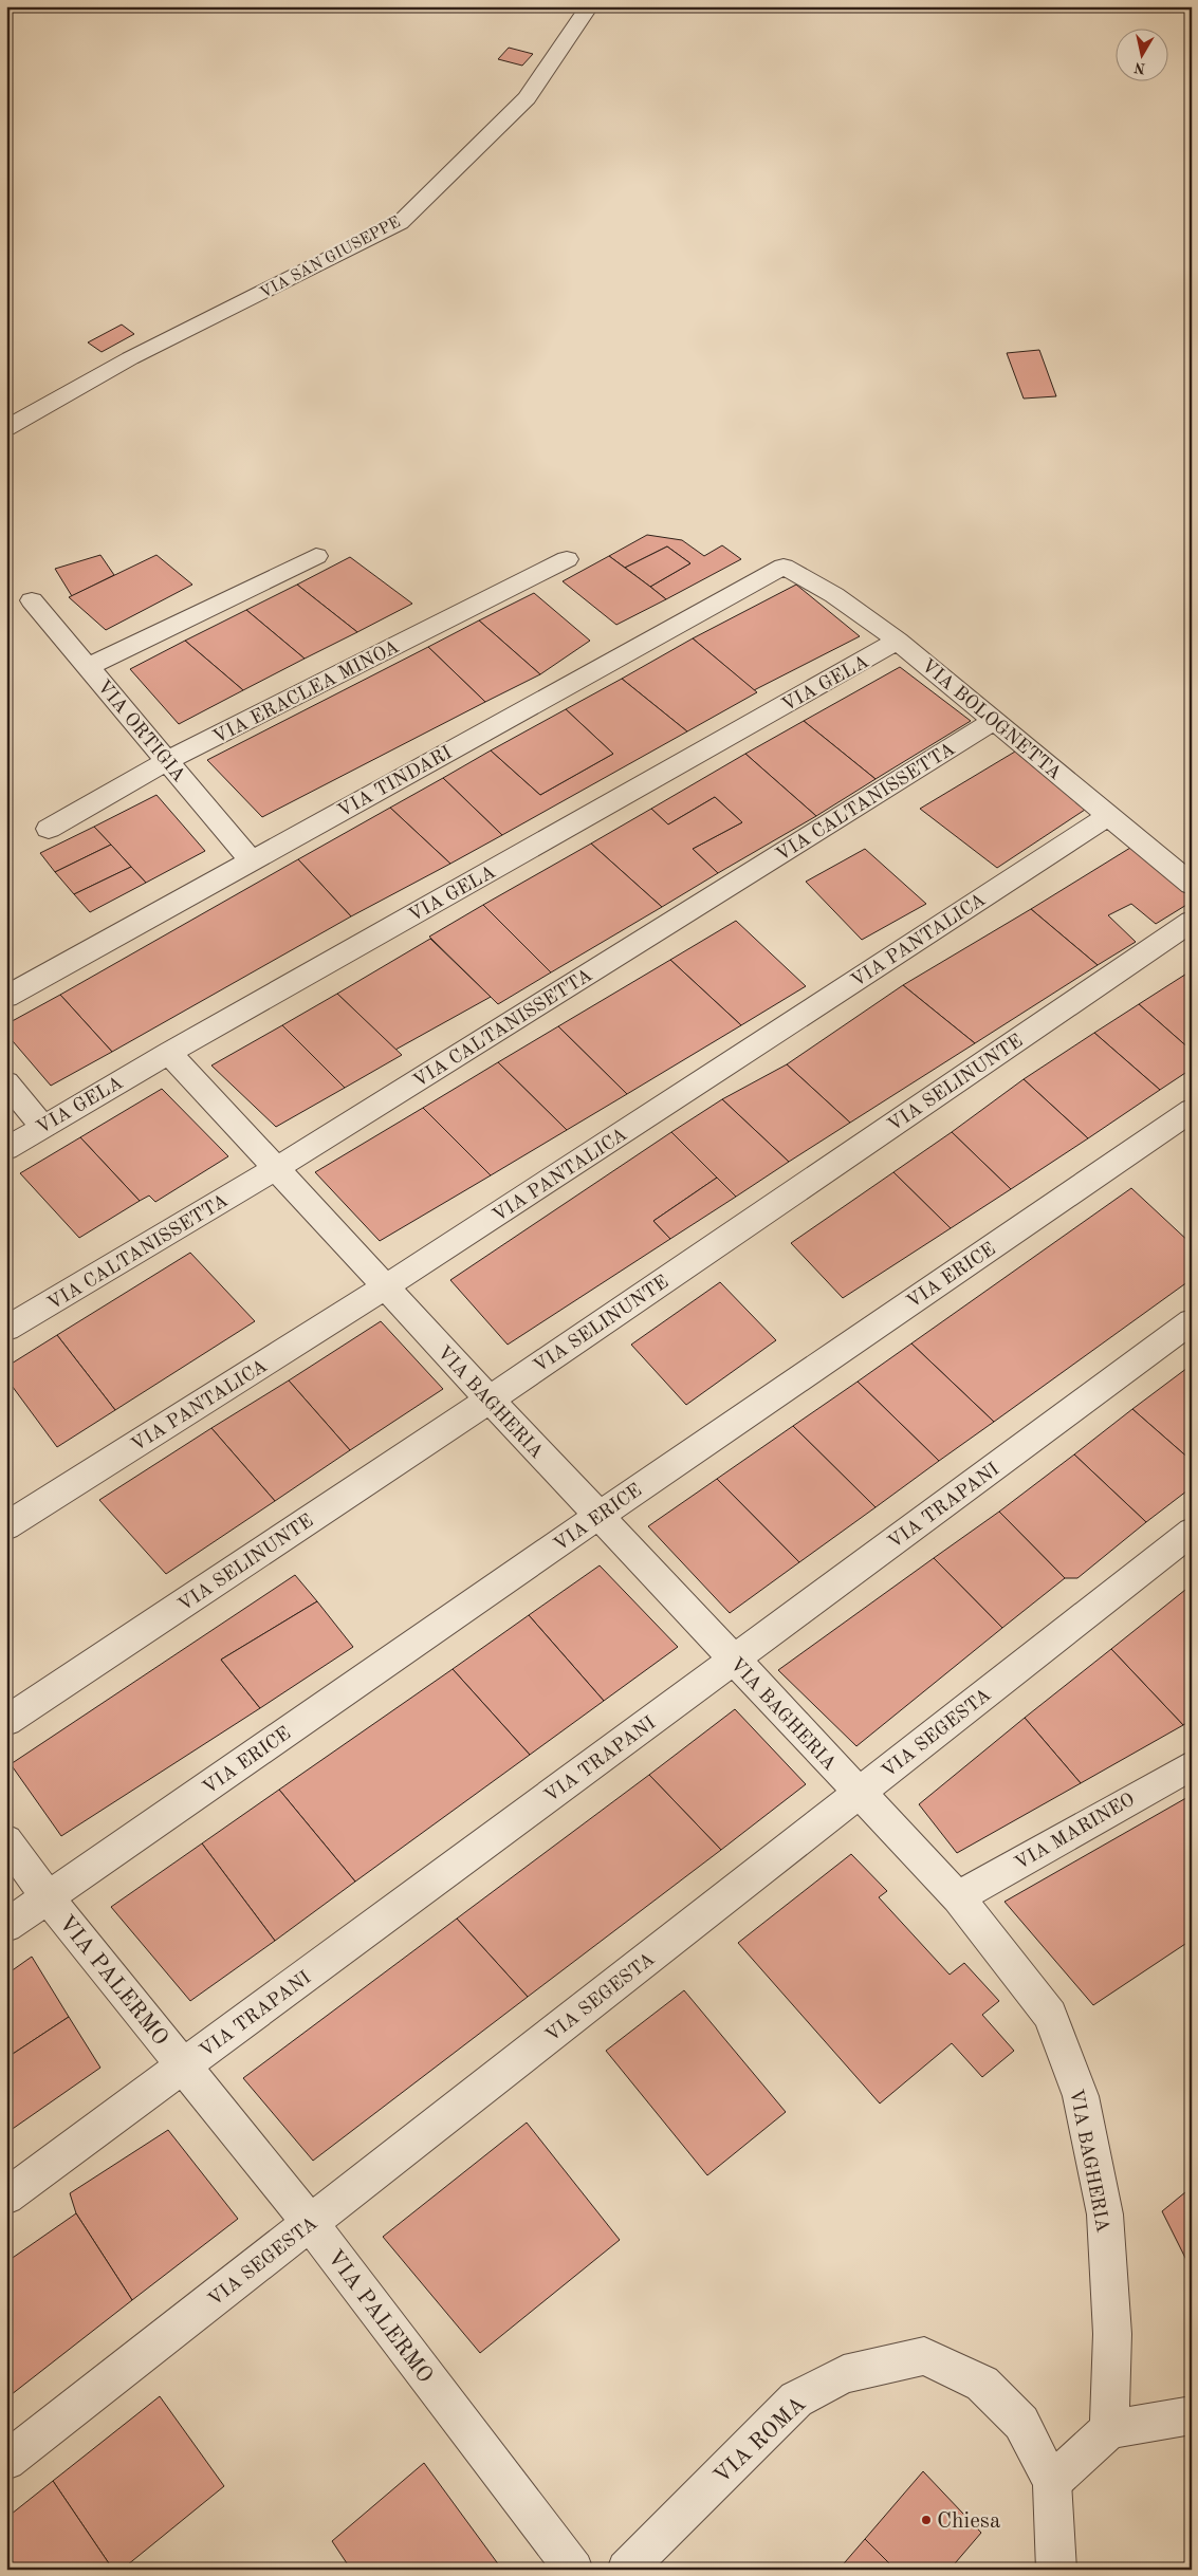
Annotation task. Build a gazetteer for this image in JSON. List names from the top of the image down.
{
  "streets": {
    "street": [
      "VIA SAN GIUSEPPE",
      "VIA GELA",
      "VIA ERACLEA MINOA",
      "VIA BOLOGNETTA",
      "VIA ORTIGIA",
      "VIA TINDARI",
      "VIA CALTANISSETTA",
      "VIA PANTALICA",
      "VIA SELINUNTE",
      "VIA ERICE",
      "VIA BAGHERIA",
      "VIA TRAPANI",
      "VIA SEGESTA",
      "VIA MARINEO",
      "VIA PALERMO",
      "VIA ROMA"
    ]
  },
  "crossings": [
    ["VIA GELA", "VIA BOLOGNETTA"],
    ["VIA GELA", "VIA BAGHERIA"],
    ["VIA ERACLEA MINOA", "VIA ORTIGIA"],
    ["VIA BOLOGNETTA", "VIA TINDARI"],
    ["VIA BOLOGNETTA", "VIA CALTANISSETTA"],
    ["VIA BOLOGNETTA", "VIA PANTALICA"],
    ["VIA ORTIGIA", "VIA TINDARI"],
    ["VIA CALTANISSETTA", "VIA BAGHERIA"],
    ["VIA PANTALICA", "VIA BAGHERIA"],
    ["VIA SELINUNTE", "VIA BAGHERIA"],
    ["VIA ERICE", "VIA BAGHERIA"],
    ["VIA ERICE", "VIA PALERMO"],
    ["VIA BAGHERIA", "VIA TRAPANI"],
    ["VIA BAGHERIA", "VIA SEGESTA"],
    ["VIA BAGHERIA", "VIA MARINEO"],
    ["VIA TRAPANI", "VIA PALERMO"],
    ["VIA SEGESTA", "VIA PALERMO"]
  ],
  "places": ["Chiesa"],
  "north": "bottom"
}
